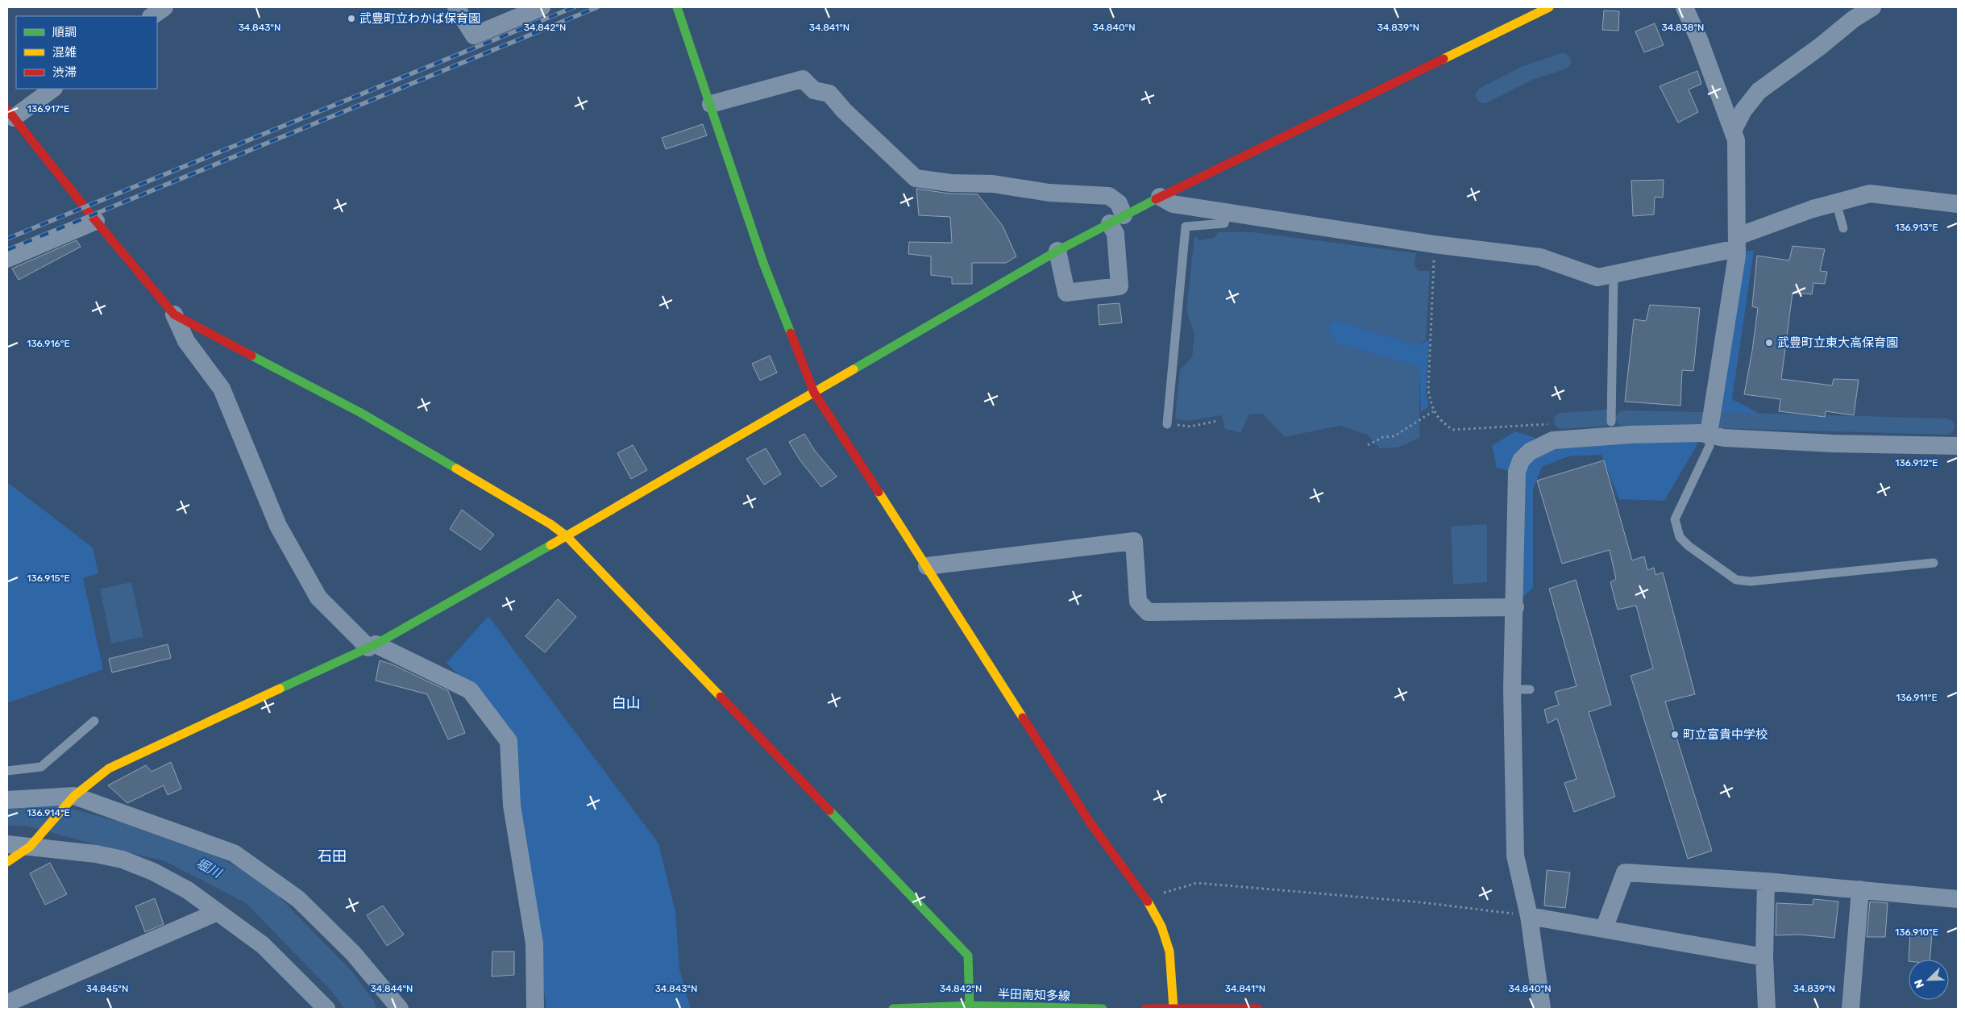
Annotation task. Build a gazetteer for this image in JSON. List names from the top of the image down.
{
  "streets": {
    "street": ["半田南知多線"]
  },
  "districts": ["白山", "石田"],
  "water": ["堀川"],
  "places": ["武豊町立わかば保育園", "武豊町立東大高保育園", "町立富貴中学校"],
  "legend": ["順調", "混雑", "渋滞"],
  "north": "bottom left",
  "coordinates": [
    "34.843°N",
    "34.842°N",
    "34.841°N",
    "34.840°N",
    "34.839°N",
    "34.838°N",
    "136.917°E",
    "136.913°E",
    "136.916°E",
    "136.912°E",
    "136.915°E",
    "136.911°E",
    "136.914°E",
    "136.910°E",
    "34.845°N",
    "34.844°N"
  ]
}
